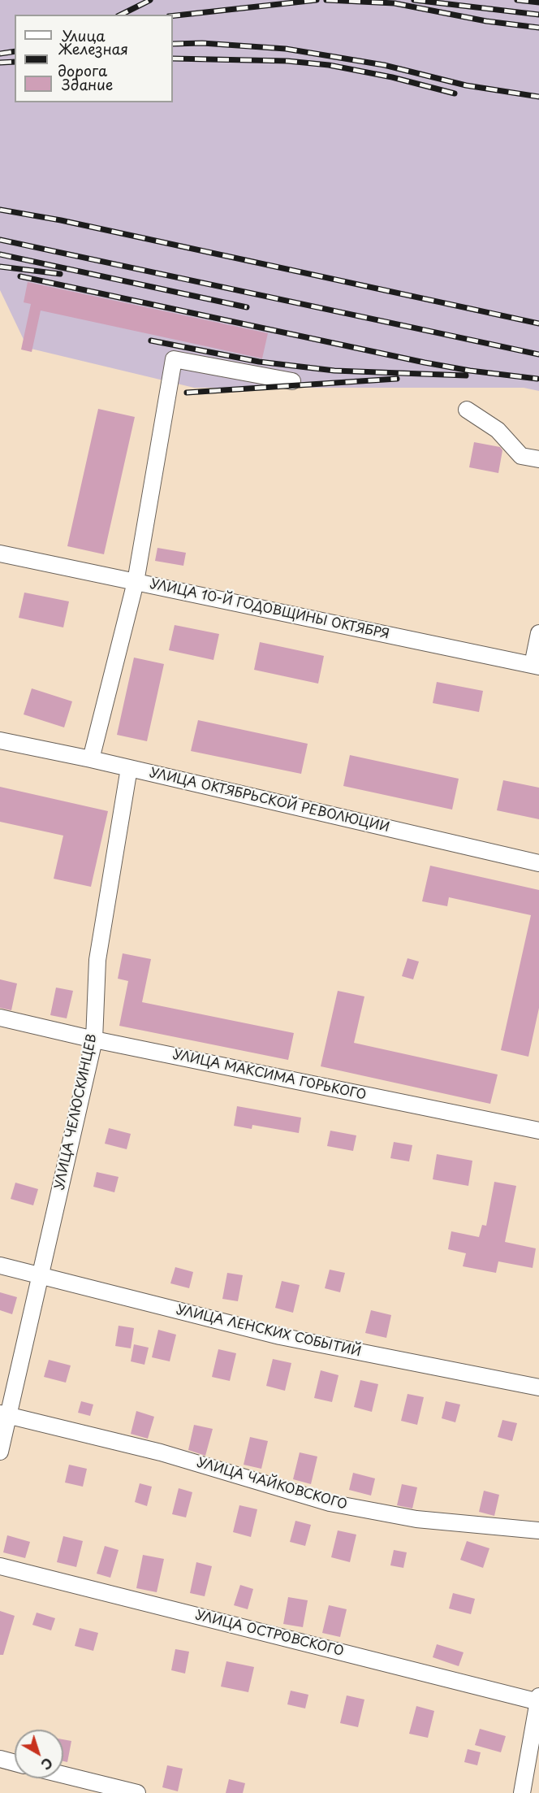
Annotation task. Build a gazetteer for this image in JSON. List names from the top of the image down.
{
  "streets": {
    "street": [
      "УЛИЦА 10-Й ГОДОВЩИНЫ ОКТЯБРЯ",
      "УЛИЦА ОКТЯБРЬСКОЙ РЕВОЛЮЦИИ",
      "УЛИЦА МАКСИМА ГОРЬКОГО",
      "УЛИЦА ЧЕЛЮСКИНЦЕВ",
      "УЛИЦА ЛЕНСКИХ СОБЫТИЙ",
      "УЛИЦА ЧАЙКОВСКОГО",
      "УЛИЦА ОСТРОВСКОГО"
    ]
  },
  "crossings": [
    ["УЛИЦА ОКТЯБРЬСКОЙ РЕВОЛЮЦИИ", "УЛИЦА ЧЕЛЮСКИНЦЕВ"],
    ["УЛИЦА МАКСИМА ГОРЬКОГО", "УЛИЦА ЧЕЛЮСКИНЦЕВ"],
    ["УЛИЦА ЧЕЛЮСКИНЦЕВ", "УЛИЦА ЛЕНСКИХ СОБЫТИЙ"],
    ["УЛИЦА ЧЕЛЮСКИНЦЕВ", "УЛИЦА ЧАЙКОВСКОГО"]
  ],
  "legend": ["Улица", "Железная дорога", "Здание"],
  "north": "bottom right"
}
